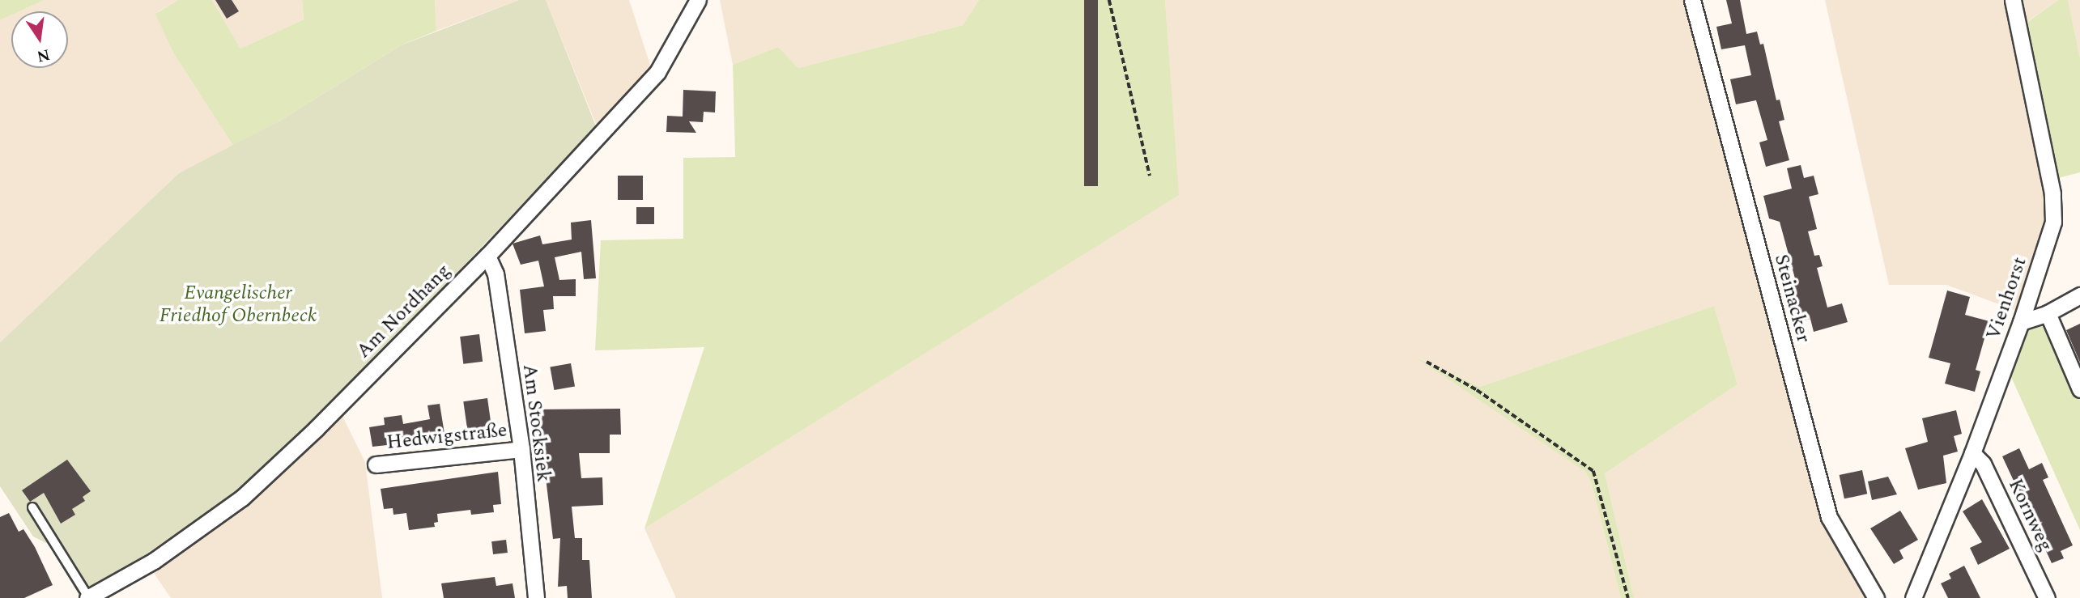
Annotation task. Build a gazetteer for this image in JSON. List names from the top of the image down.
{
  "streets": {
    "street": [
      "Steinacker",
      "Vienhorst",
      "Am Nordhang",
      "Am Stocksiek",
      "Hedwigstraße",
      "Kornweg"
    ]
  },
  "crossings": [
    ["Vienhorst", "Kornweg"],
    ["Am Nordhang", "Am Stocksiek"],
    ["Am Stocksiek", "Hedwigstraße"]
  ],
  "parks": ["Evangelischer Friedhof Obernbeck"],
  "north": "bottom"
}
